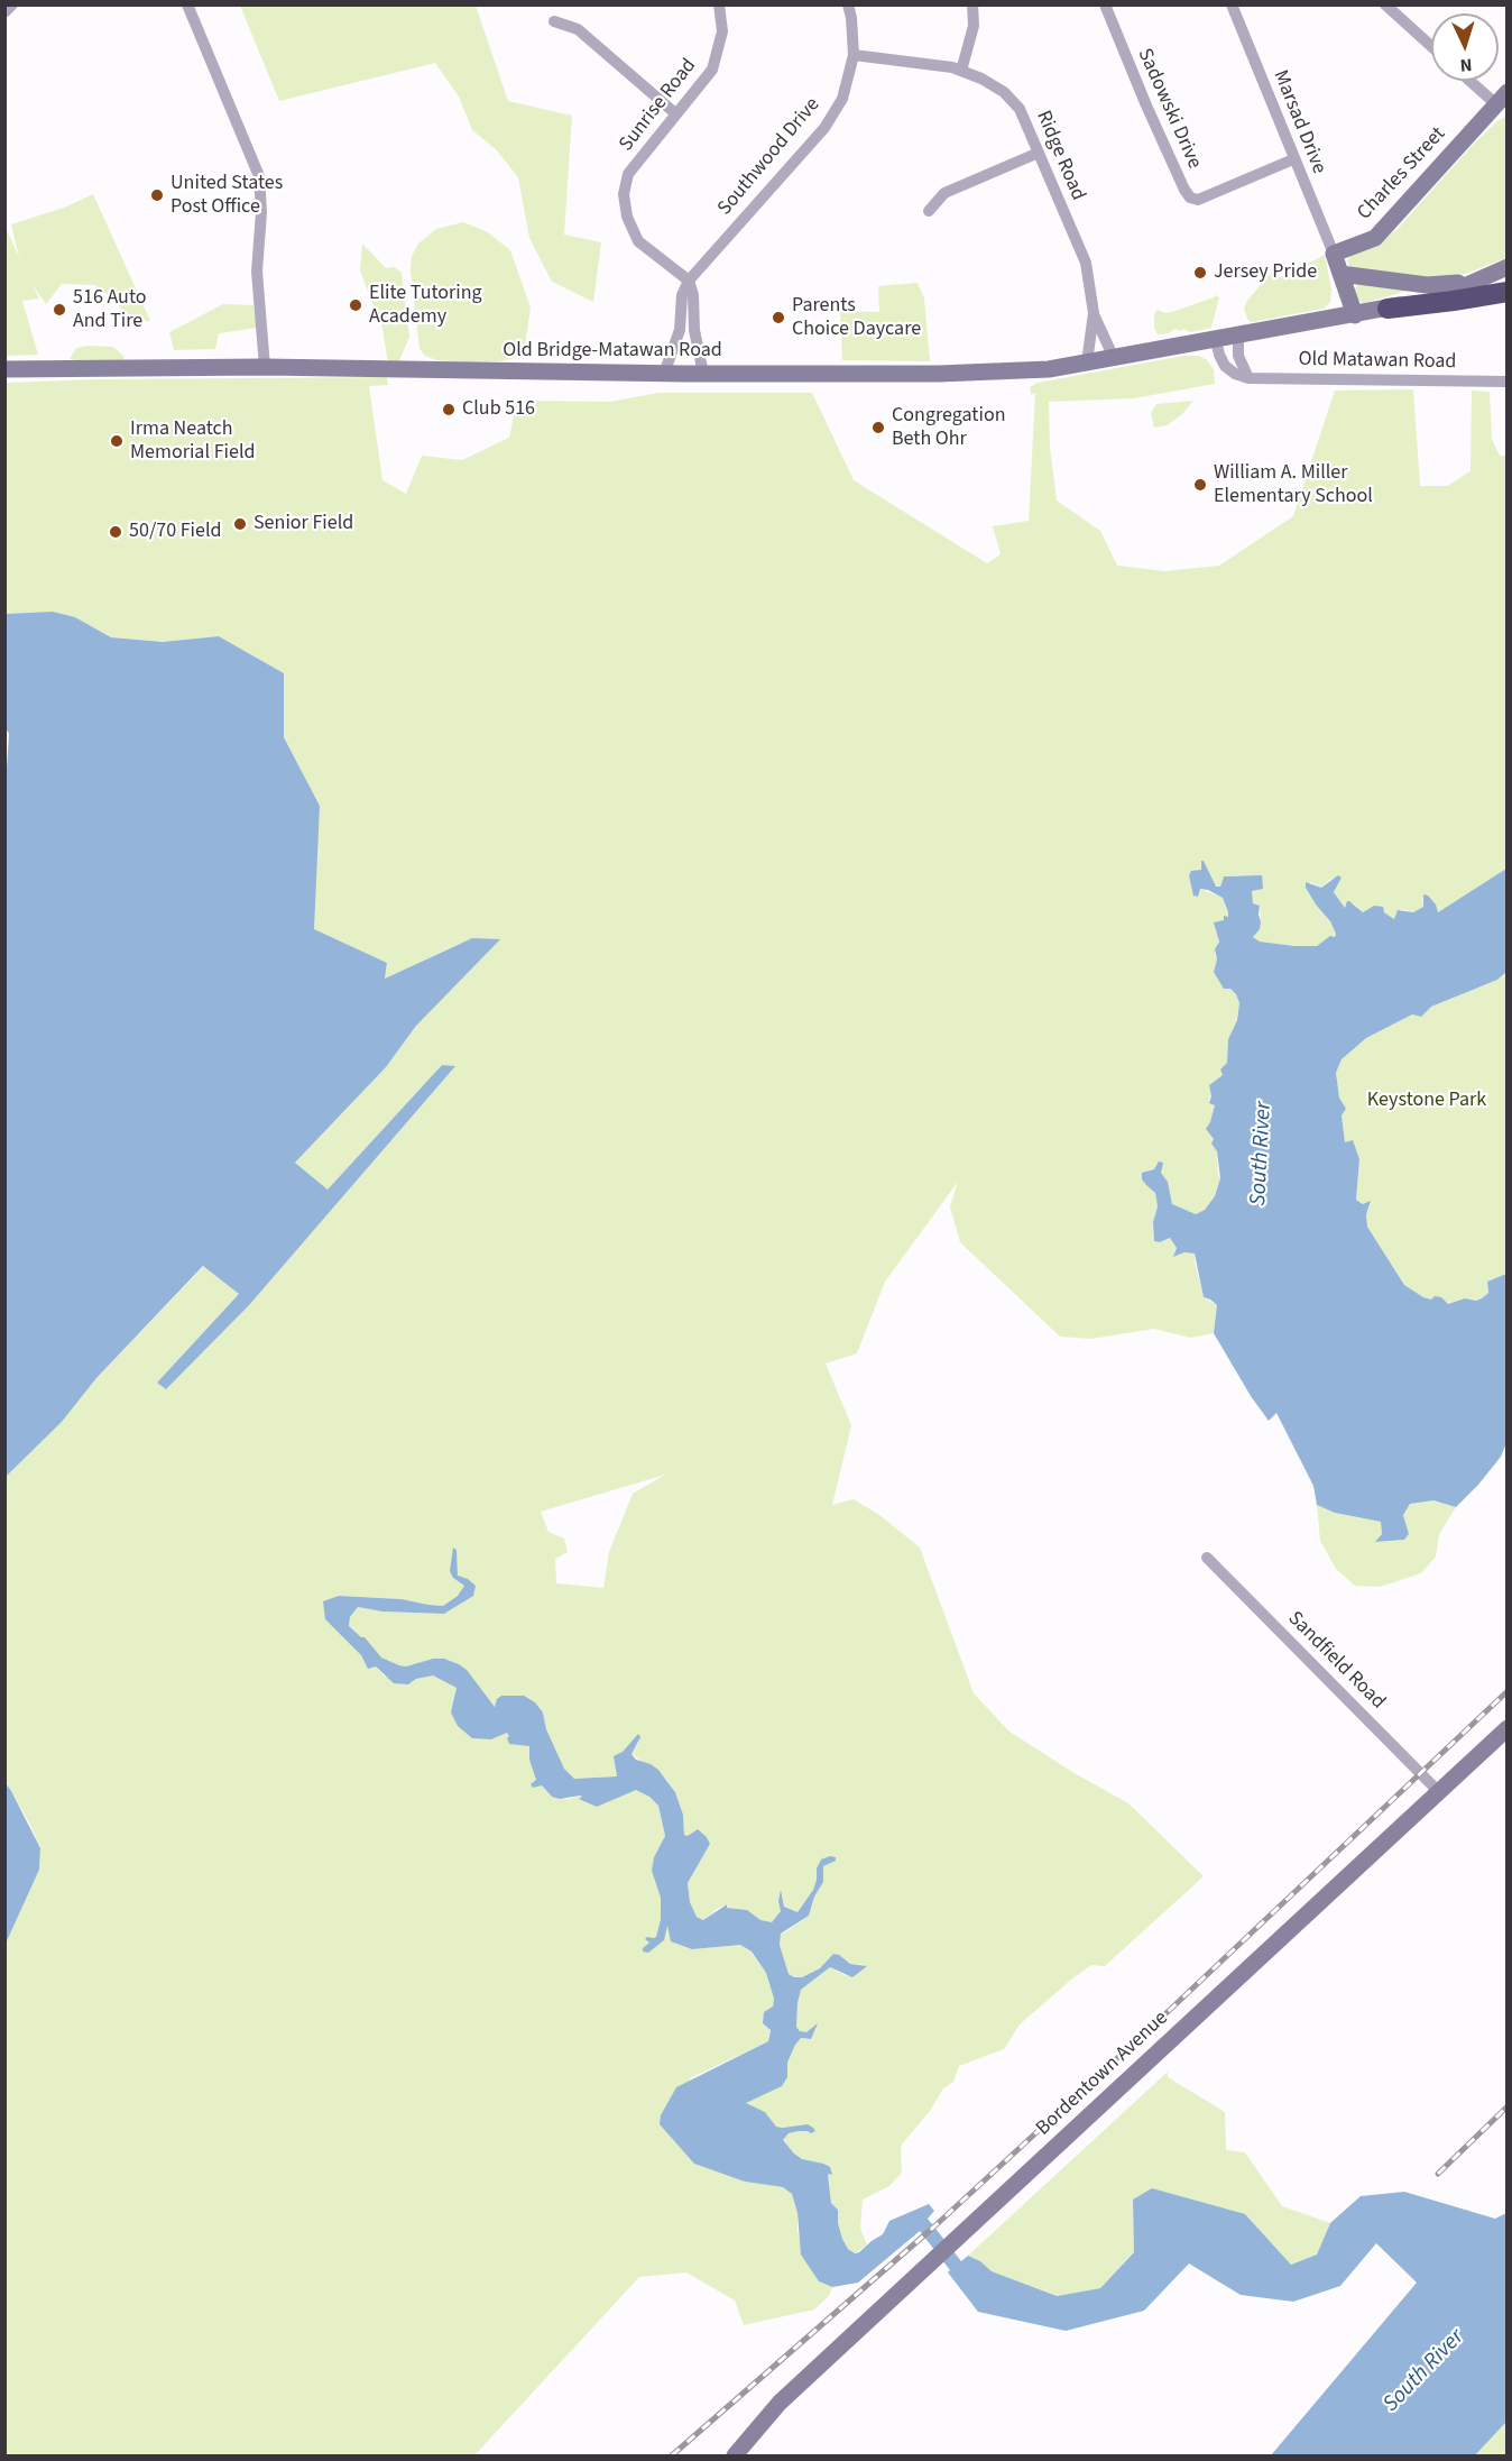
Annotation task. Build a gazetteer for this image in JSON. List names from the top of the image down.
{
  "streets": {
    "main road": ["Charles Street", "Old Bridge-Matawan Road", "Bordentown Avenue"],
    "street": [
      "Sunrise Road",
      "Sadowski Drive",
      "Marsad Drive",
      "Ridge Road",
      "Southwood Drive",
      "Old Matawan Road",
      "Sandfield Road"
    ]
  },
  "crossings": [
    ["Sunrise Road", "Southwood Drive"],
    ["Sadowski Drive", "Marsad Drive"],
    ["Marsad Drive", "Charles Street"],
    ["Ridge Road", "Southwood Drive"],
    ["Ridge Road", "Old Bridge-Matawan Road"],
    ["Southwood Drive", "Old Bridge-Matawan Road"],
    ["Sandfield Road", "Bordentown Avenue"]
  ],
  "water": ["South River"],
  "parks": ["Keystone Park"],
  "places": [
    "United States Post Office",
    "Jersey Pride",
    "Elite Tutoring Academy",
    "516 Auto And Tire",
    "Parents Choice Daycare",
    "Club 516",
    "Congregation Beth Ohr",
    "Irma Neatch Memorial Field",
    "William A. Miller Elementary School",
    "Senior Field",
    "50/70 Field"
  ],
  "north": "bottom"
}
